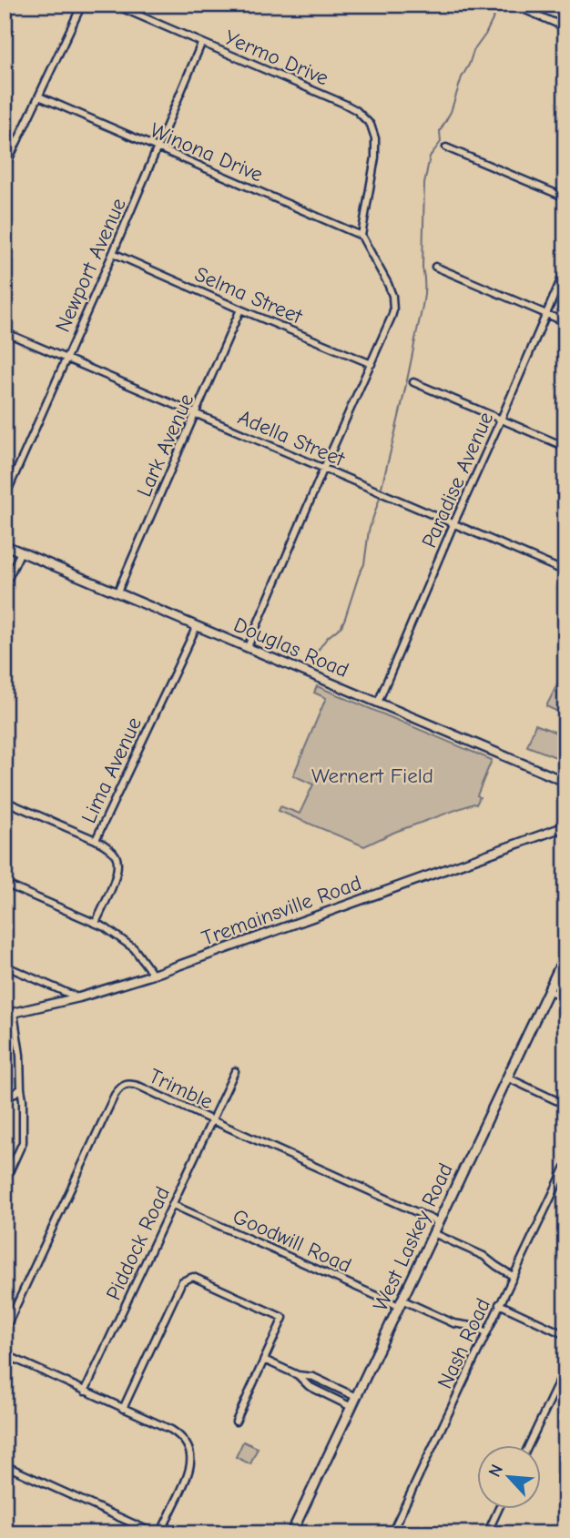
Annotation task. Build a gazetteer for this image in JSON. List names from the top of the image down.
{
  "streets": {
    "main road": ["West Laskey Road"],
    "street": [
      "Yermo Drive",
      "Winona Drive",
      "Newport Avenue",
      "Selma Street",
      "Adella Street",
      "Lark Avenue",
      "Paradise Avenue",
      "Douglas Road",
      "Lima Avenue",
      "Tremainsville Road",
      "Trimble",
      "Goodwill Road",
      "Piddock Road",
      "Nash Road"
    ]
  },
  "crossings": [
    ["Yermo Drive", "Winona Drive"],
    ["Yermo Drive", "Newport Avenue"],
    ["Winona Drive", "Newport Avenue"],
    ["Newport Avenue", "Selma Street"],
    ["Newport Avenue", "Adella Street"],
    ["Selma Street", "Lark Avenue"],
    ["Adella Street", "Lark Avenue"],
    ["Adella Street", "Paradise Avenue"],
    ["Lark Avenue", "Douglas Road"],
    ["Paradise Avenue", "Douglas Road"],
    ["Douglas Road", "Lima Avenue"],
    ["Trimble", "West Laskey Road"],
    ["Trimble", "Piddock Road"],
    ["West Laskey Road", "Goodwill Road"],
    ["Goodwill Road", "Piddock Road"],
    ["Goodwill Road", "Nash Road"]
  ],
  "parks": ["Wernert Field"],
  "north": "top left"
}
